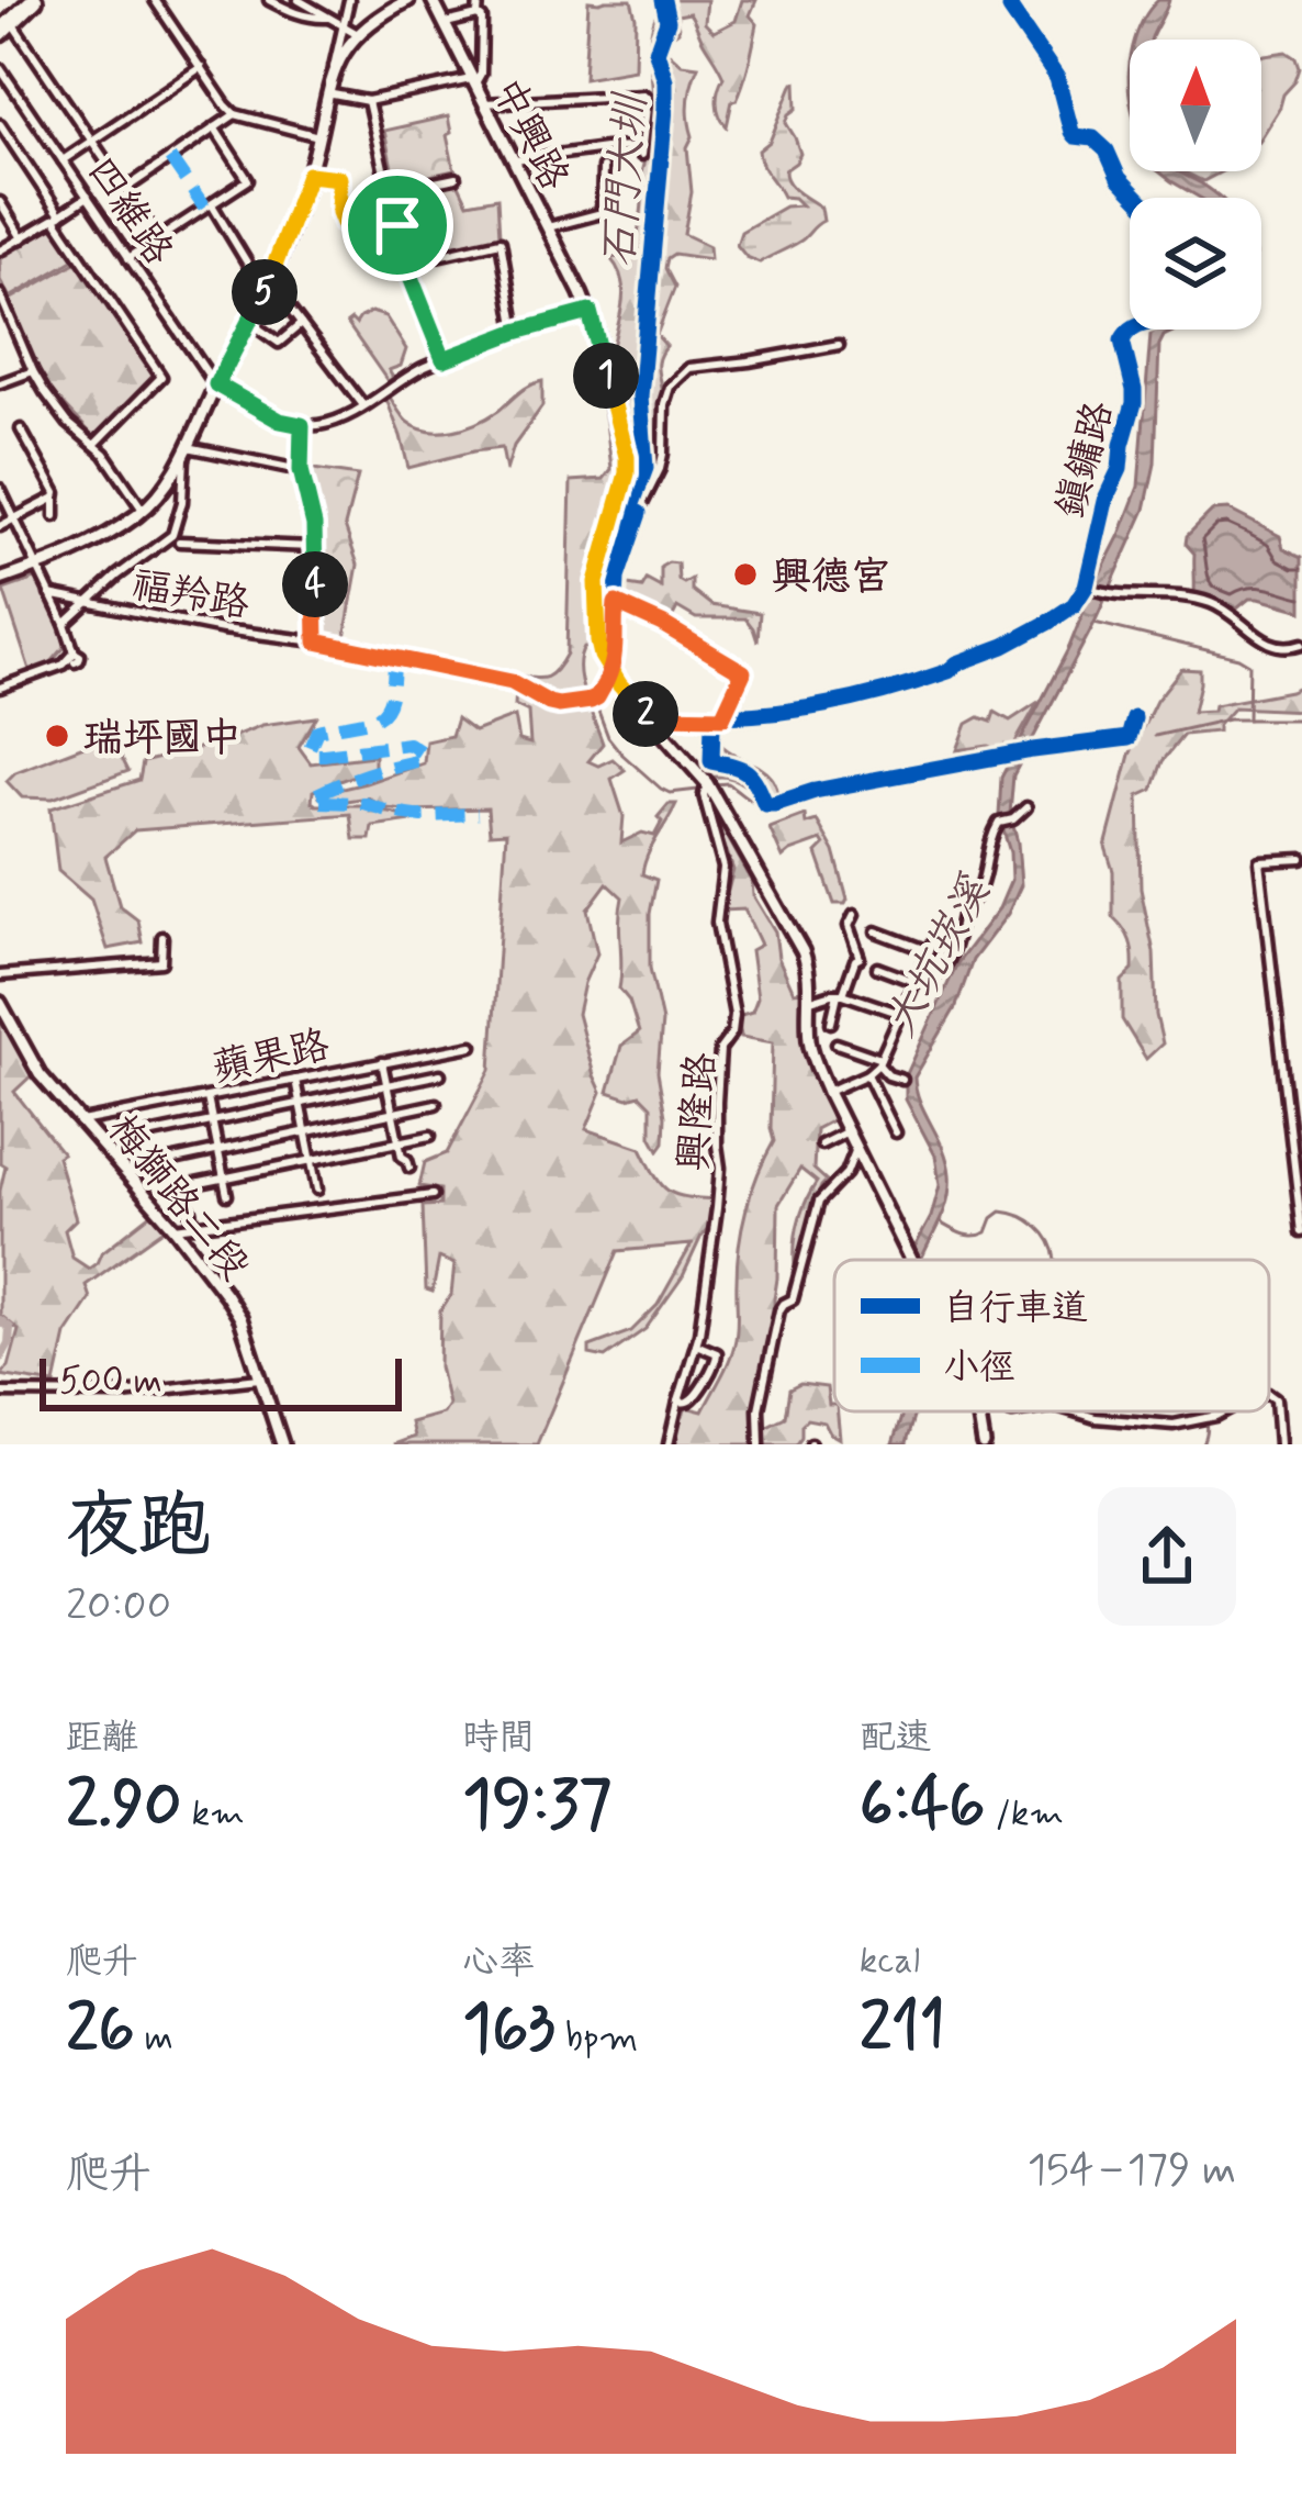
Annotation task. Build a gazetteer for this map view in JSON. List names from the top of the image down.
{
  "streets": {
    "street": [
      "中興路",
      "四維路",
      "鎮鏞路",
      "福羚路",
      "蘋果路",
      "興隆路",
      "梅獅路二段"
    ]
  },
  "crossings": [
    ["中興路", "福羚路"],
    ["蘋果路", "梅獅路二段"]
  ],
  "water": ["石門大圳", "大坑崁溪"],
  "places": ["興德宮", "瑞坪國中"],
  "legend": ["自行車道", "小徑"],
  "scale_bar": "500 m",
  "north": "top",
  "page": {
    "pins": [
      "5",
      "1",
      "4",
      "2"
    ],
    "scale": "500 m",
    "heading": ["夜跑", "20:00"],
    "stats": [
      ["距離", "2.90 km"],
      ["時間", "19:37"],
      ["配速", "6:46 /km"],
      ["爬升", "26 m"],
      ["心率", "163 bpm"],
      ["kcal", "211"]
    ],
    "chart": ["爬升", "154–179 m"]
  }
}
